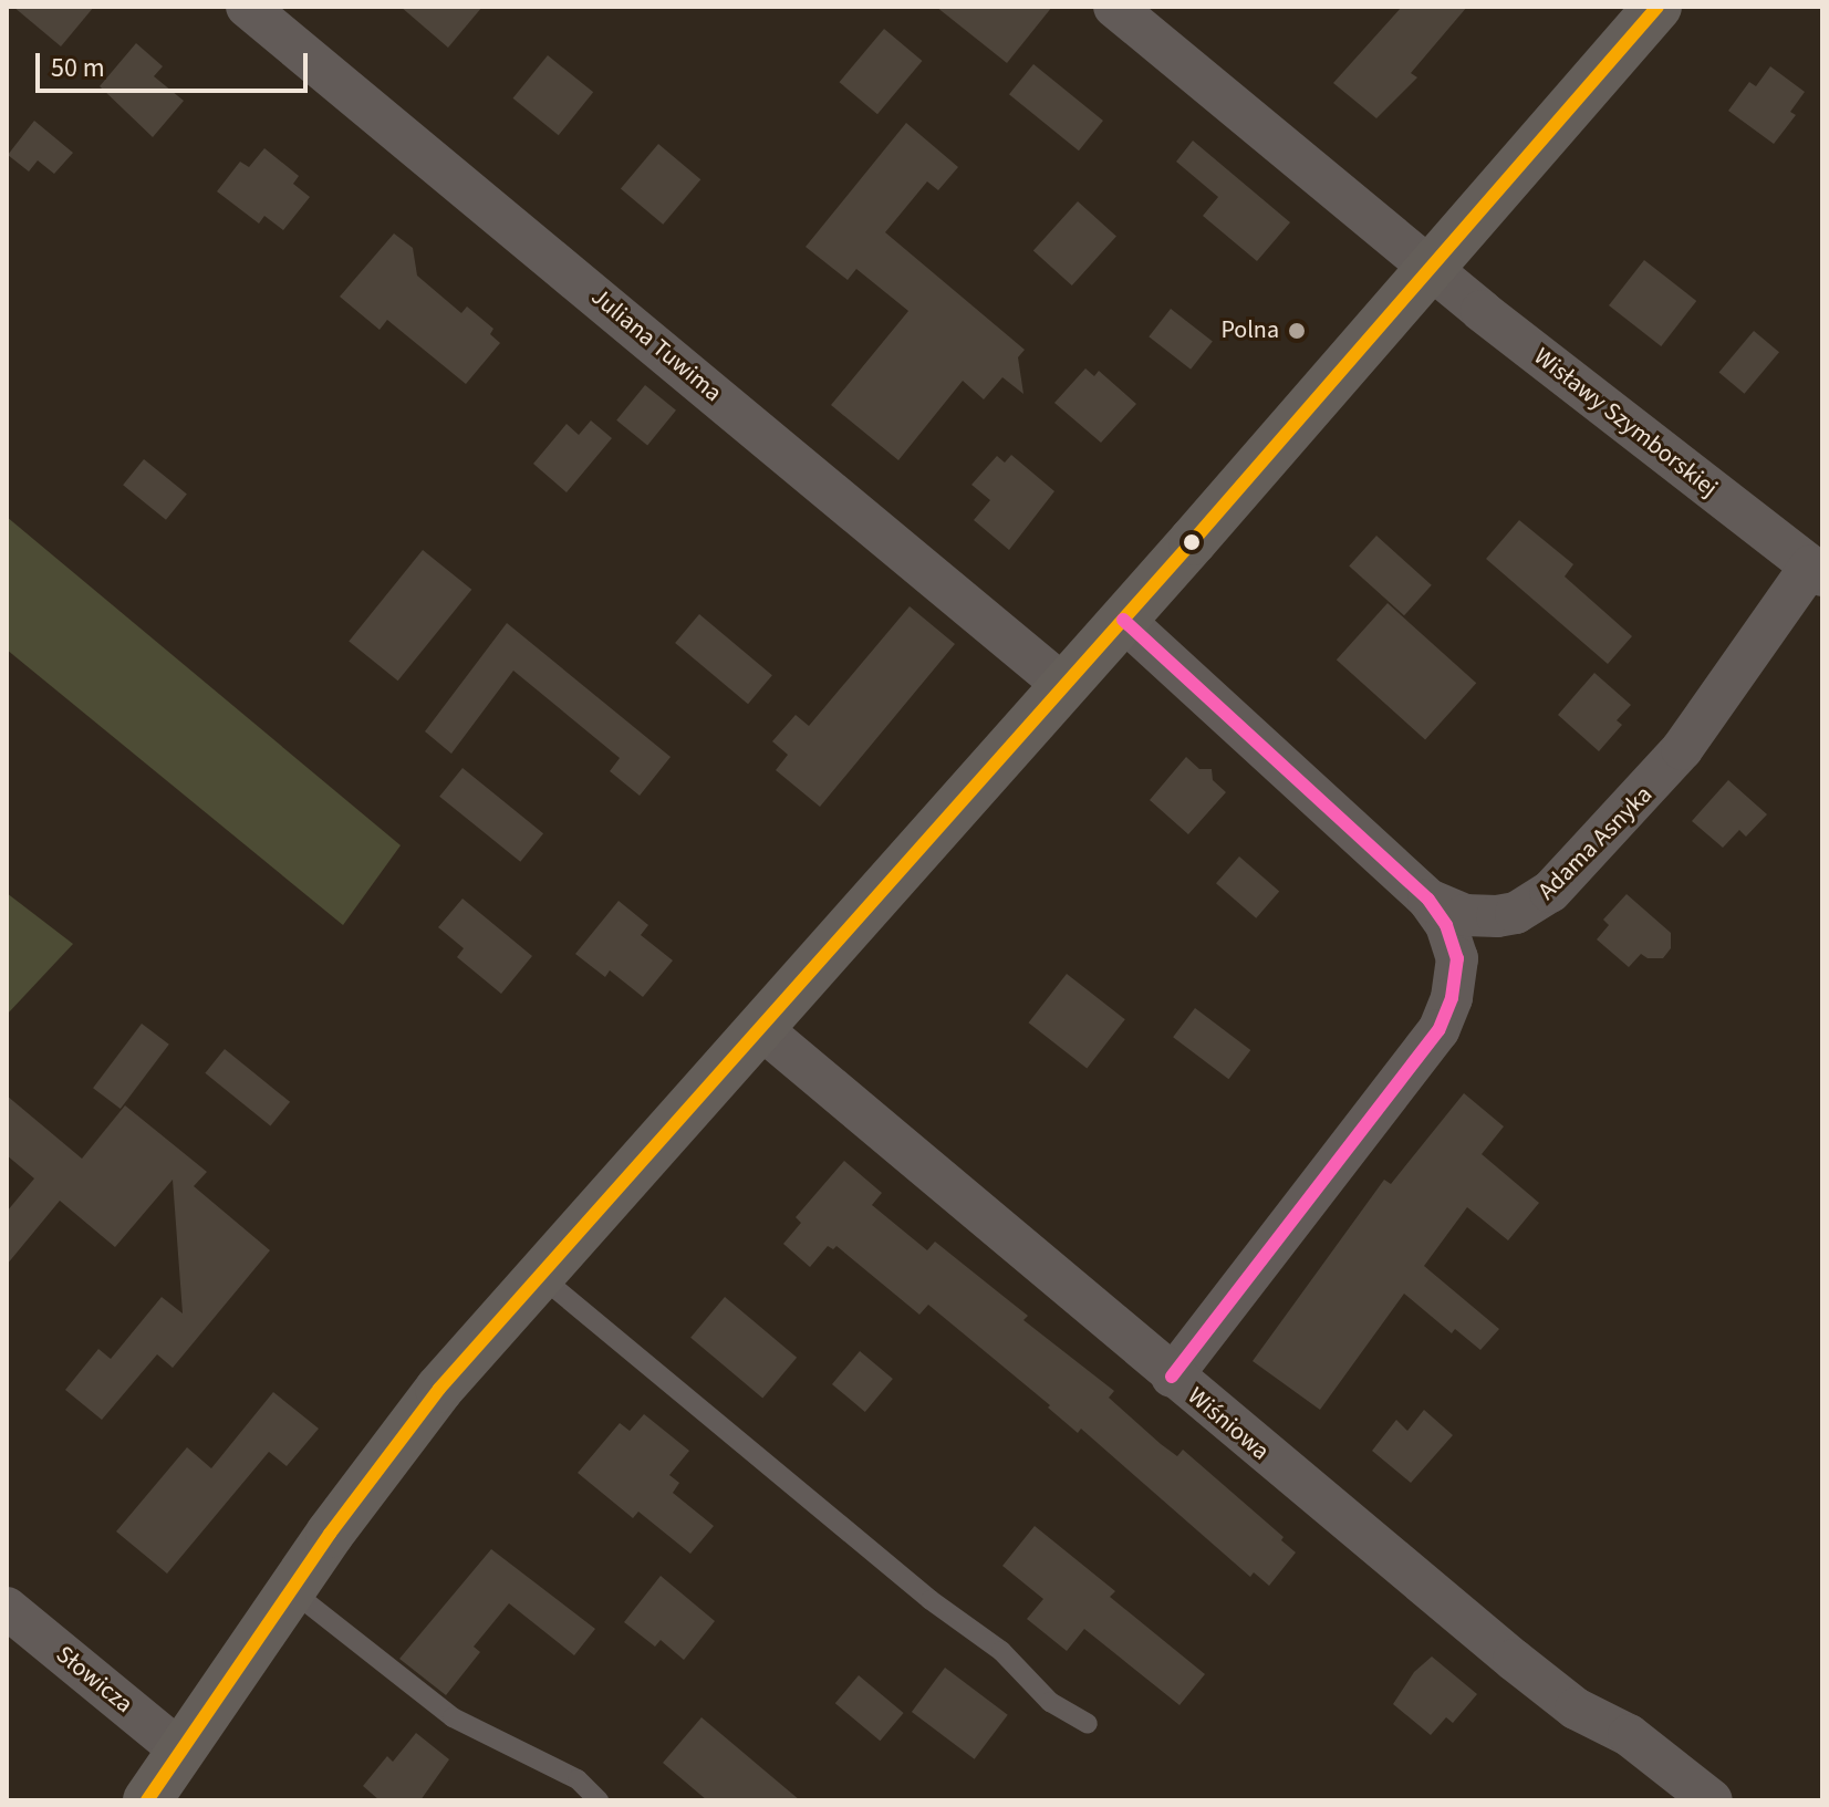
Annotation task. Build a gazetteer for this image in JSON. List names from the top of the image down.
{
  "streets": {
    "street": [
      "Juliana Tuwima",
      "Wisławy Szymborskiej",
      "Adama Asnyka",
      "Wiśniowa",
      "Słowicza"
    ]
  },
  "crossings": [
    ["Wisławy Szymborskiej", "Adama Asnyka"]
  ],
  "places": ["Polna"],
  "scale_bar": "50 m"
}
